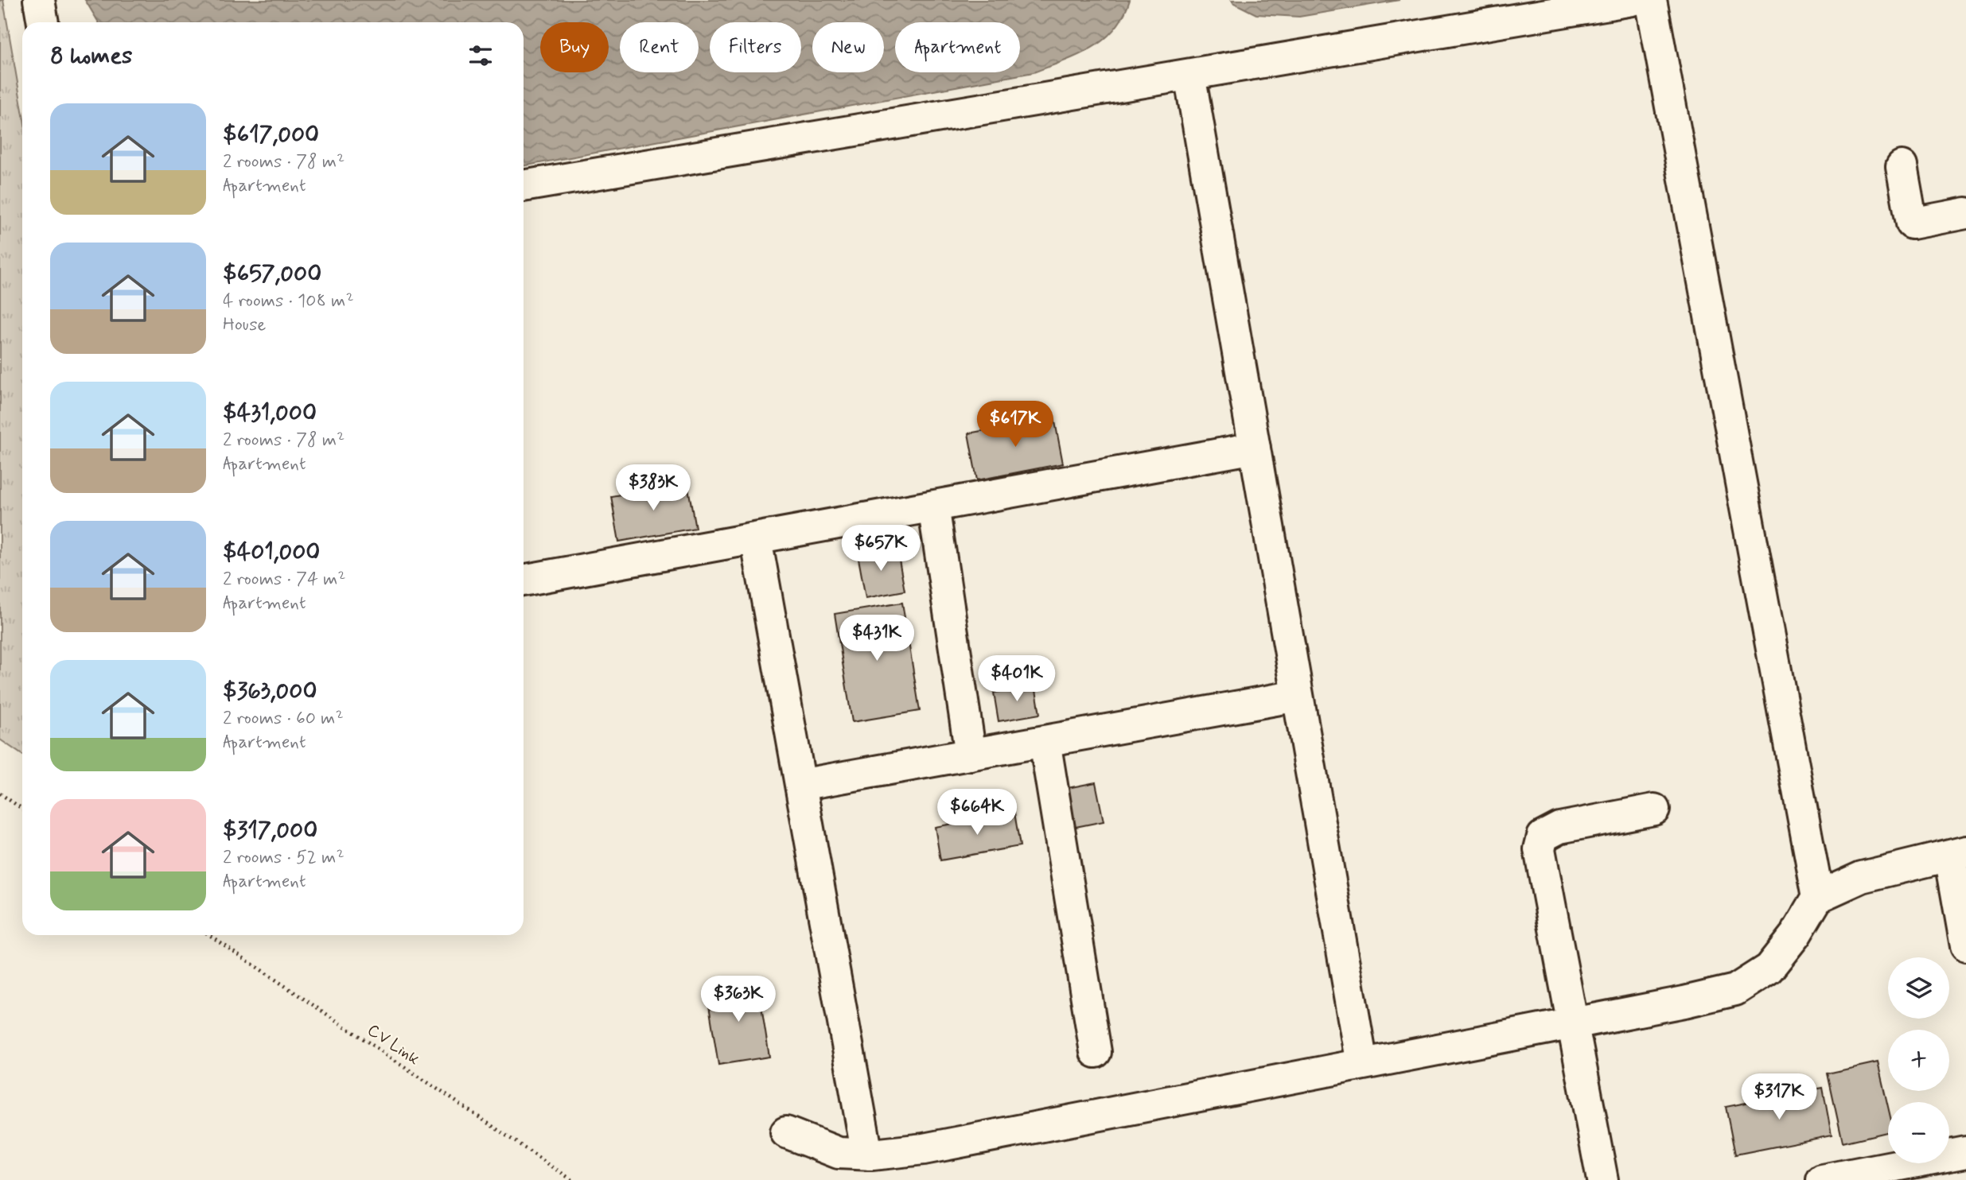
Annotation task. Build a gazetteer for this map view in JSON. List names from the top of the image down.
{
  "streets": {
    "path": ["CV Link"]
  },
  "page": {
    "chip": [
      "Buy",
      "Rent",
      "Filters",
      "New",
      "Apartment"
    ],
    "heading": "8 homes",
    "list": [
      {
        "name": "$617,000",
        "note": "2 rooms · 78 m² · Apartment"
      },
      {
        "name": "$657,000",
        "note": "4 rooms · 108 m² · House"
      },
      {
        "name": "$431,000",
        "note": "2 rooms · 78 m² · Apartment"
      },
      {
        "name": "$401,000",
        "note": "2 rooms · 74 m² · Apartment"
      },
      {
        "name": "$363,000",
        "note": "2 rooms · 60 m² · Apartment"
      },
      {
        "name": "$317,000",
        "note": "2 rooms · 52 m² · Apartment"
      }
    ],
    "price": [
      "$617K",
      "$383K",
      "$657K",
      "$431K",
      "$401K",
      "$664K",
      "$363K",
      "$317K"
    ],
    "map_buttons": ["+", "−"]
  }
}
